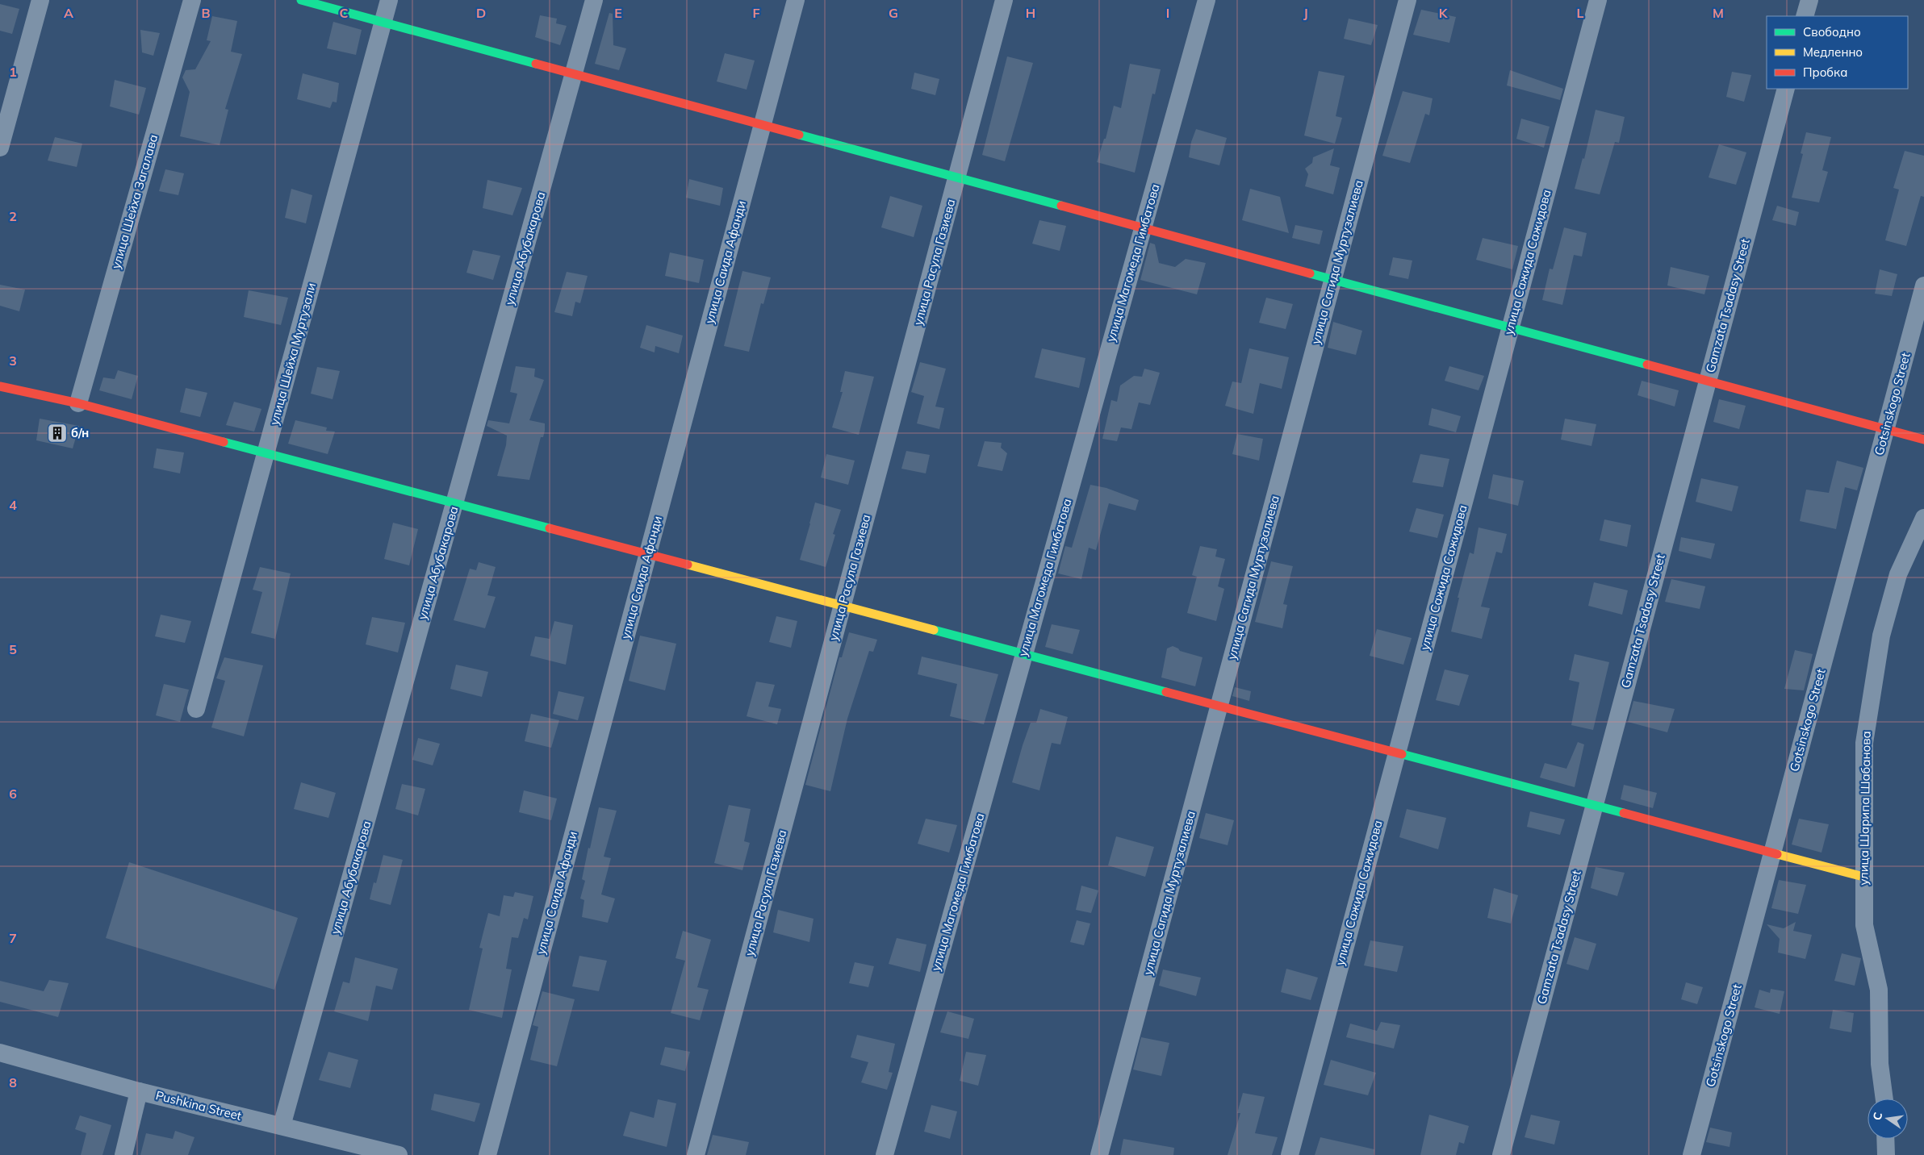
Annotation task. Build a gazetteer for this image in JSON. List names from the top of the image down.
{
  "streets": {
    "street": [
      "улица Шейха Загалава",
      "улица Абубакарова",
      "улица Саида Афанди",
      "улица Расула Газиева",
      "улица Сагида Муртузалиева",
      "улица Сажида Сажидова",
      "улица Магомеда Гимбатова",
      "Gamzata Tsadasy Street",
      "улица Шейха Муртузали",
      "Gotsinskogo Street",
      "улица Шарипа Шабанова",
      "Pushkina Street"
    ]
  },
  "crossings": [
    ["улица Абубакарова", "Pushkina Street"]
  ],
  "places": {
    "building": ["б/н"]
  },
  "legend": ["Свободно", "Медленно", "Пробка"],
  "north": "left",
  "grid": {
    "columns": [
      "A",
      "B",
      "C",
      "D",
      "E",
      "F",
      "G",
      "H",
      "I",
      "J",
      "K",
      "L",
      "M"
    ],
    "rows": [
      "1",
      "2",
      "3",
      "4",
      "5",
      "6",
      "7",
      "8"
    ]
  }
}
